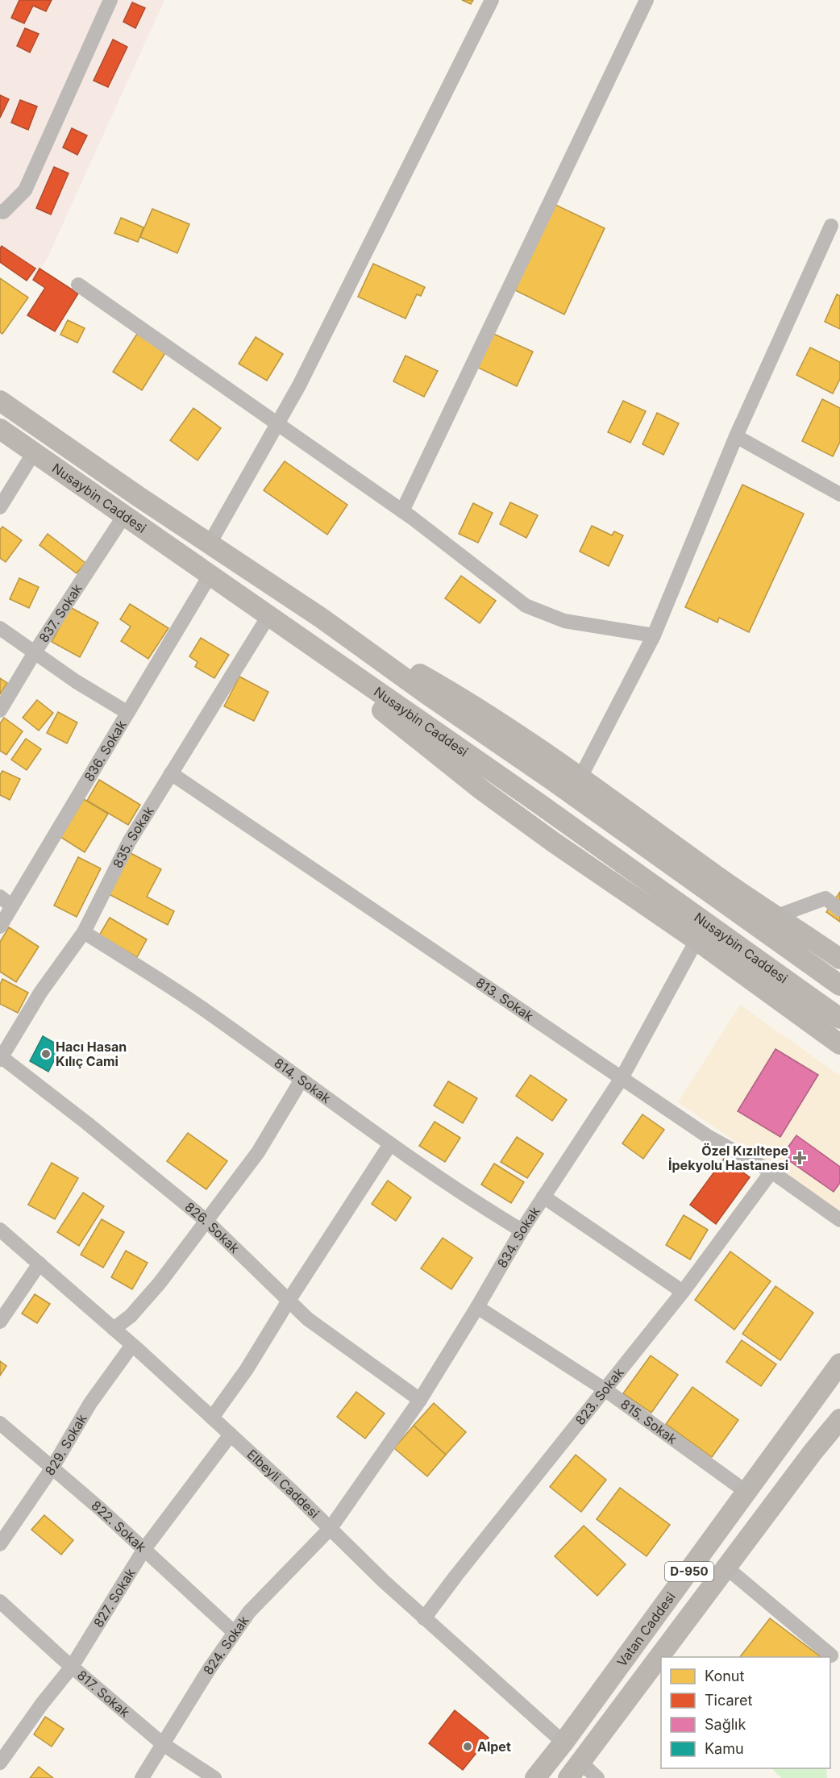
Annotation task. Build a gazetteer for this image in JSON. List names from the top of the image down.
{
  "streets": {
    "highway": ["Nusaybin Caddesi", "D-950", "Vatan Caddesi"],
    "street": [
      "837. Sokak",
      "836. Sokak",
      "835. Sokak",
      "813. Sokak",
      "814. Sokak",
      "826. Sokak",
      "834. Sokak",
      "823. Sokak",
      "815. Sokak",
      "829. Sokak",
      "Elbeyli Caddesi",
      "822. Sokak",
      "827. Sokak",
      "824. Sokak",
      "817. Sokak"
    ]
  },
  "crossings": [
    ["Nusaybin Caddesi", "837. Sokak"],
    ["Nusaybin Caddesi", "836. Sokak"],
    ["Nusaybin Caddesi", "835. Sokak"],
    ["835. Sokak", "813. Sokak"],
    ["835. Sokak", "814. Sokak"],
    ["835. Sokak", "826. Sokak"],
    ["813. Sokak", "834. Sokak"],
    ["813. Sokak", "823. Sokak"],
    ["814. Sokak", "834. Sokak"],
    ["826. Sokak", "834. Sokak"],
    ["834. Sokak", "815. Sokak"],
    ["834. Sokak", "Elbeyli Caddesi"],
    ["834. Sokak", "824. Sokak"],
    ["823. Sokak", "815. Sokak"],
    ["823. Sokak", "Elbeyli Caddesi"],
    ["815. Sokak", "Vatan Caddesi"],
    ["829. Sokak", "Elbeyli Caddesi"],
    ["829. Sokak", "822. Sokak"],
    ["Elbeyli Caddesi", "827. Sokak"],
    ["Elbeyli Caddesi", "Vatan Caddesi"],
    ["Elbeyli Caddesi", "824. Sokak"],
    ["822. Sokak", "827. Sokak"],
    ["822. Sokak", "824. Sokak"],
    ["827. Sokak", "817. Sokak"],
    ["824. Sokak", "817. Sokak"]
  ],
  "places": {
    "other": ["Hacı Hasan Kılıç Cami", "Alpet"],
    "health": ["Özel Kızıltepe İpekyolu Hastanesi"]
  },
  "legend": [
    "Konut",
    "Ticaret",
    "Sağlık",
    "Kamu"
  ]
}
